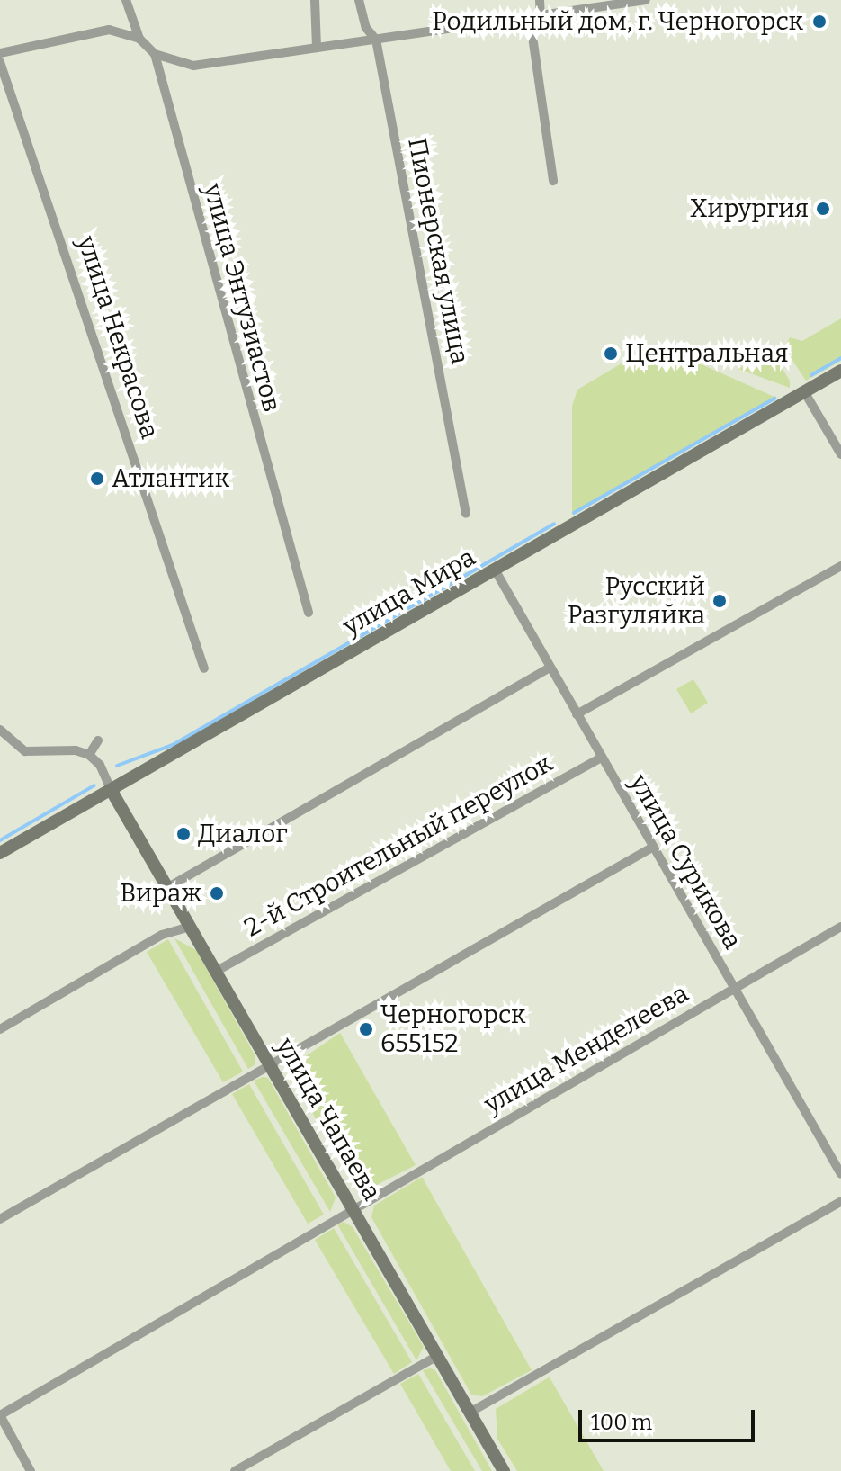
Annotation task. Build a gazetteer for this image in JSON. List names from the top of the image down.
{
  "streets": {
    "main road": ["улица Мира", "улица Чапаева"],
    "street": [
      "Пионерская улица",
      "улица Энтузиастов",
      "улица Некрасова",
      "2-й Строительный переулок",
      "улица Сурикова",
      "улица Менделеева"
    ]
  },
  "crossings": [
    ["улица Мира", "улица Сурикова"],
    ["улица Мира", "улица Чапаева"],
    ["2-й Строительный переулок", "улица Сурикова"],
    ["2-й Строительный переулок", "улица Чапаева"],
    ["улица Сурикова", "улица Менделеева"],
    ["улица Менделеева", "улица Чапаева"]
  ],
  "places": [
    "Родильный дом, г. Черногорск",
    "Хирургия",
    "Центральная",
    "Атлантик",
    "Русский Разгуляйка",
    "Диалог",
    "Вираж",
    "Черногорск 655152"
  ],
  "scale_bar": "100 m"
}
